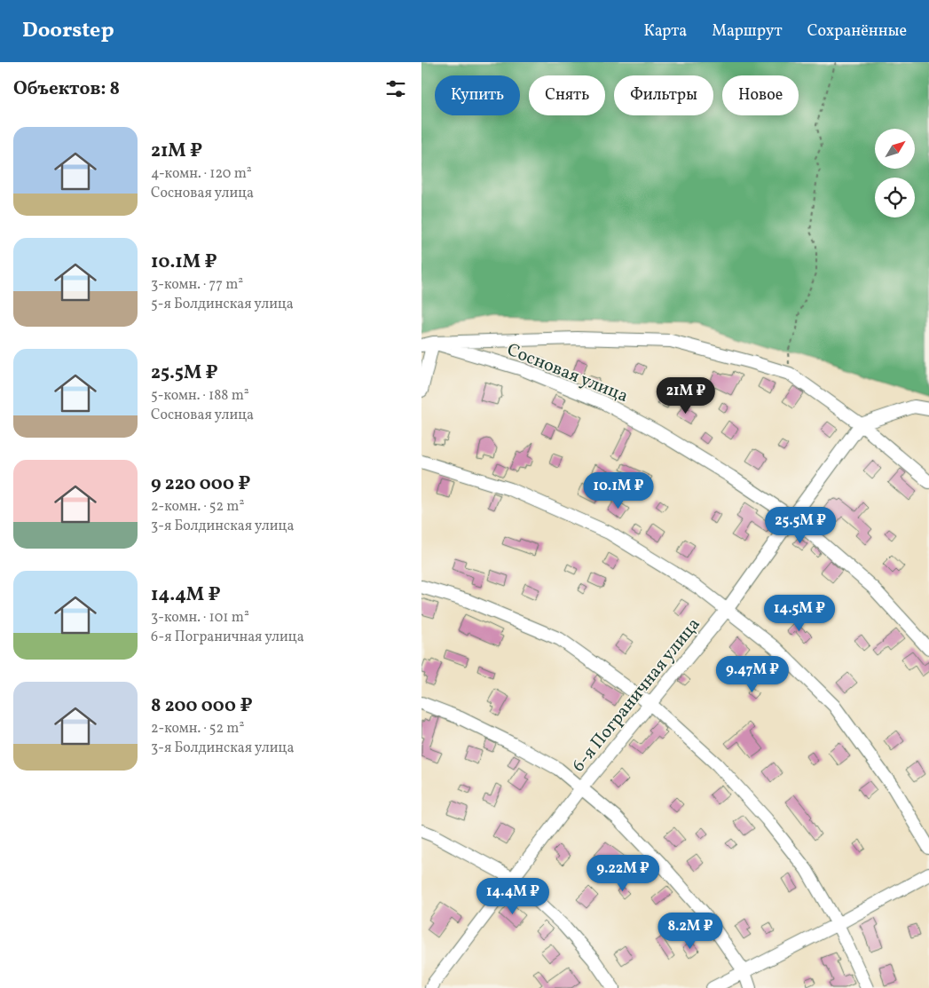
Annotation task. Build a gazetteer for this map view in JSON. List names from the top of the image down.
{
  "streets": {
    "street": ["Сосновая улица", "6-я Пограничная улица"]
  },
  "crossings": [
    ["Сосновая улица", "6-я Пограничная улица"]
  ],
  "north": "top right",
  "page": {
    "header": "Doorstep",
    "nav": ["Карта", "Маршрут", "Сохранённые"],
    "heading": "Объектов: 8",
    "chip": [
      "Купить",
      "Снять",
      "Фильтры",
      "Новое"
    ],
    "list": [
      {
        "name": "21M ₽",
        "note": "4-комн. · 120 m² · Сосновая улица"
      },
      {
        "name": "10.1M ₽",
        "note": "3-комн. · 77 m² · 5-я Болдинская улица"
      },
      {
        "name": "25.5M ₽",
        "note": "5-комн. · 188 m² · Сосновая улица"
      },
      {
        "name": "9 220 000 ₽",
        "note": "2-комн. · 52 m² · 3-я Болдинская улица"
      },
      {
        "name": "14.4M ₽",
        "note": "3-комн. · 101 m² · 6-я Пограничная улица"
      },
      {
        "name": "8 200 000 ₽",
        "note": "2-комн. · 52 m² · 3-я Болдинская улица"
      }
    ],
    "price": [
      "21M ₽",
      "10.1M ₽",
      "25.5M ₽",
      "14.5M ₽",
      "9.47M ₽",
      "9.22M ₽",
      "14.4M ₽",
      "8.2M ₽"
    ]
  }
}
